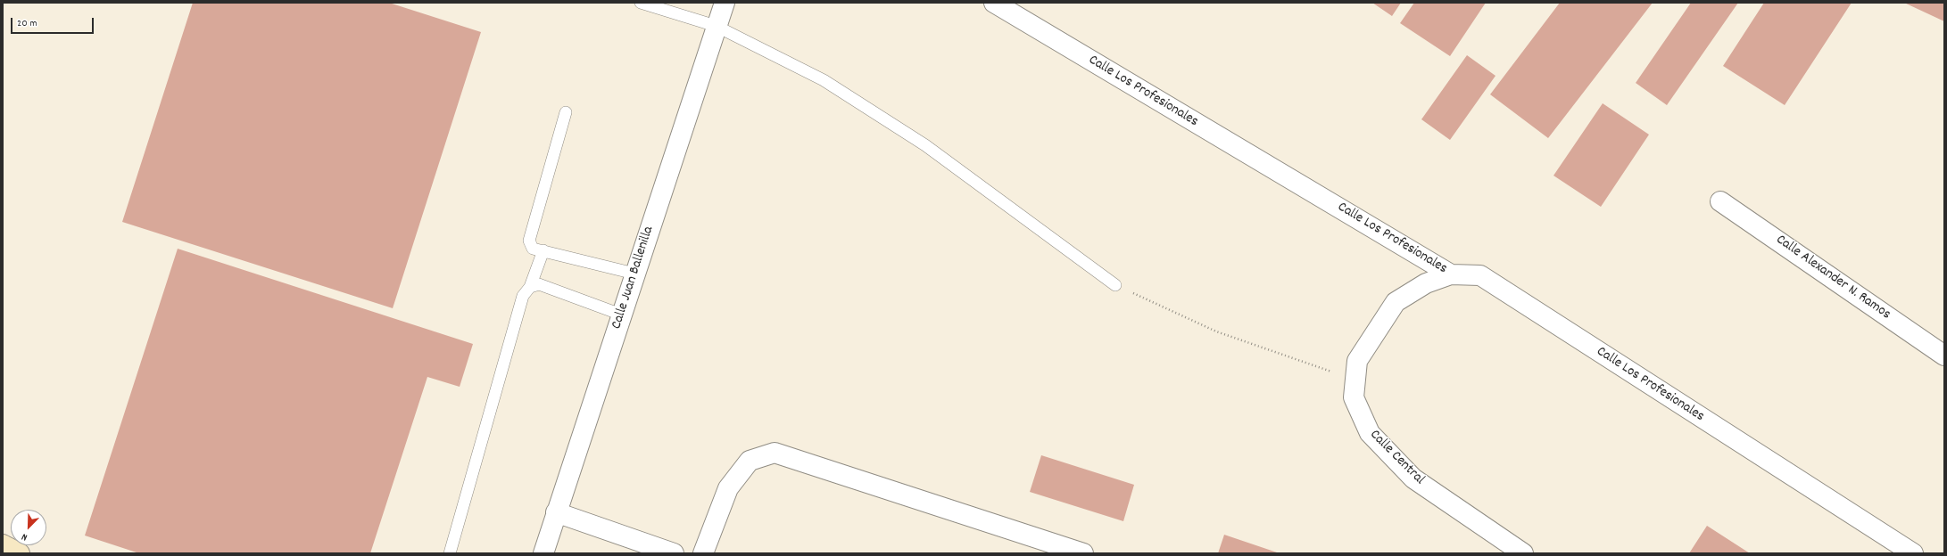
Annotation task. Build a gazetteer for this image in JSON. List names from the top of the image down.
{
  "streets": {
    "street": [
      "Calle Los Profesionales",
      "Calle Juan Ballenilla",
      "Calle Alexander N. Ramos",
      "Calle Central"
    ]
  },
  "crossings": [
    ["Calle Los Profesionales", "Calle Central"]
  ],
  "scale_bar": "20 m",
  "north": "bottom left"
}
